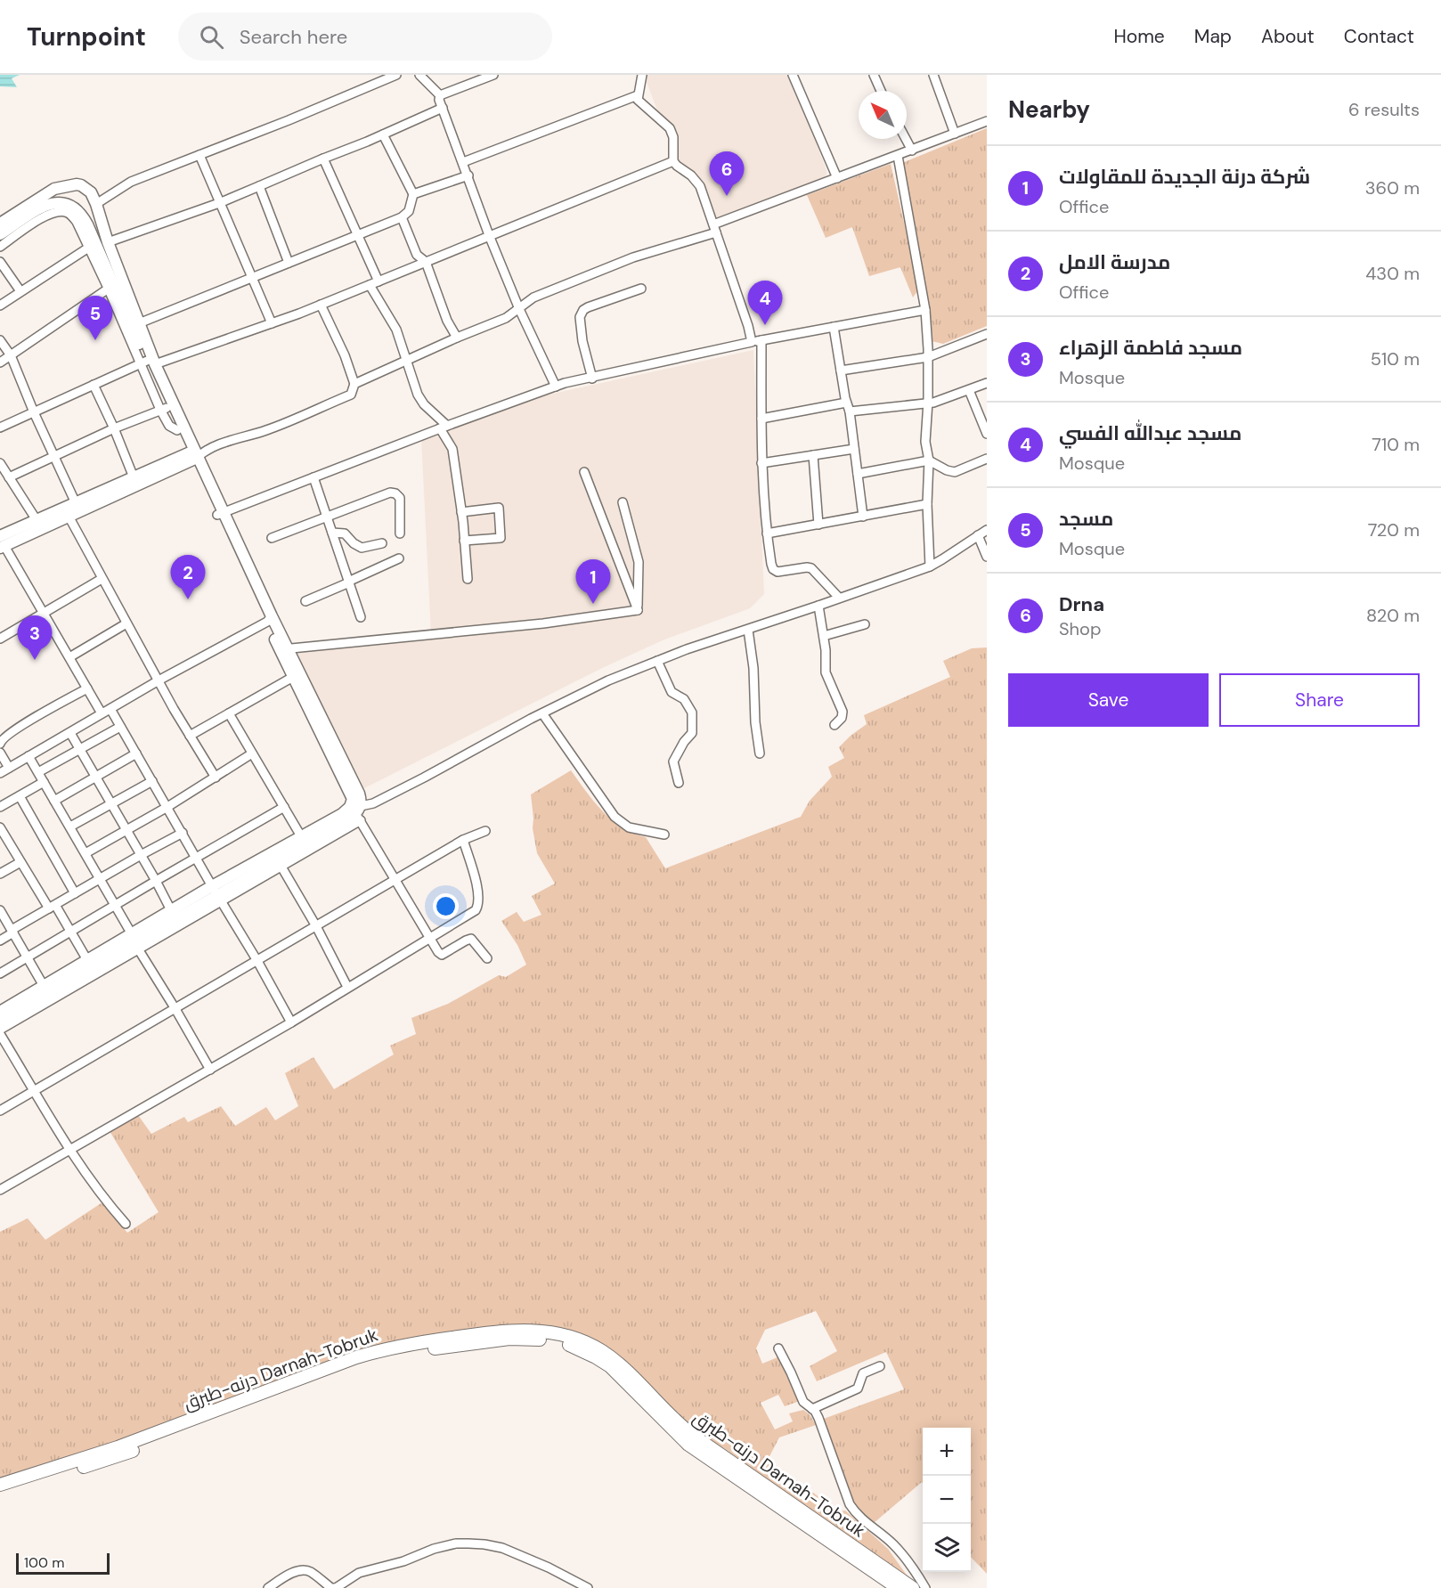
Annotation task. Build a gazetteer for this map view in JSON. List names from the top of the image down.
{
  "streets": {
    "highway": ["درنه-طبرق Darnah-Tobruk"]
  },
  "scale_bar": "100 m",
  "north": "top left",
  "page": {
    "header": "Turnpoint",
    "search": "Search here",
    "nav": [
      "Home",
      "Map",
      "About",
      "Contact"
    ],
    "heading": ["Nearby", "6 results"],
    "list": [
      {
        "mark": "1",
        "name": "شركة درنة الجديدة للمقاولات",
        "note": "Office",
        "value": "360 m"
      },
      {
        "mark": "2",
        "name": "مدرسة الامل",
        "note": "Office",
        "value": "430 m"
      },
      {
        "mark": "3",
        "name": "مسجد فاطمة الزهراء",
        "note": "Mosque",
        "value": "510 m"
      },
      {
        "mark": "4",
        "name": "مسجد عبدالله الفسي",
        "note": "Mosque",
        "value": "710 m"
      },
      {
        "mark": "5",
        "name": "مسجد",
        "note": "Mosque",
        "value": "720 m"
      },
      {
        "mark": "6",
        "name": "Drna",
        "note": "Shop",
        "value": "820 m"
      }
    ],
    "pins": [
      "6",
      "4",
      "5",
      "2",
      "1",
      "3"
    ],
    "buttons": ["Save", "Share"],
    "map_buttons": ["+", "−"],
    "scale": "100 m"
  }
}
